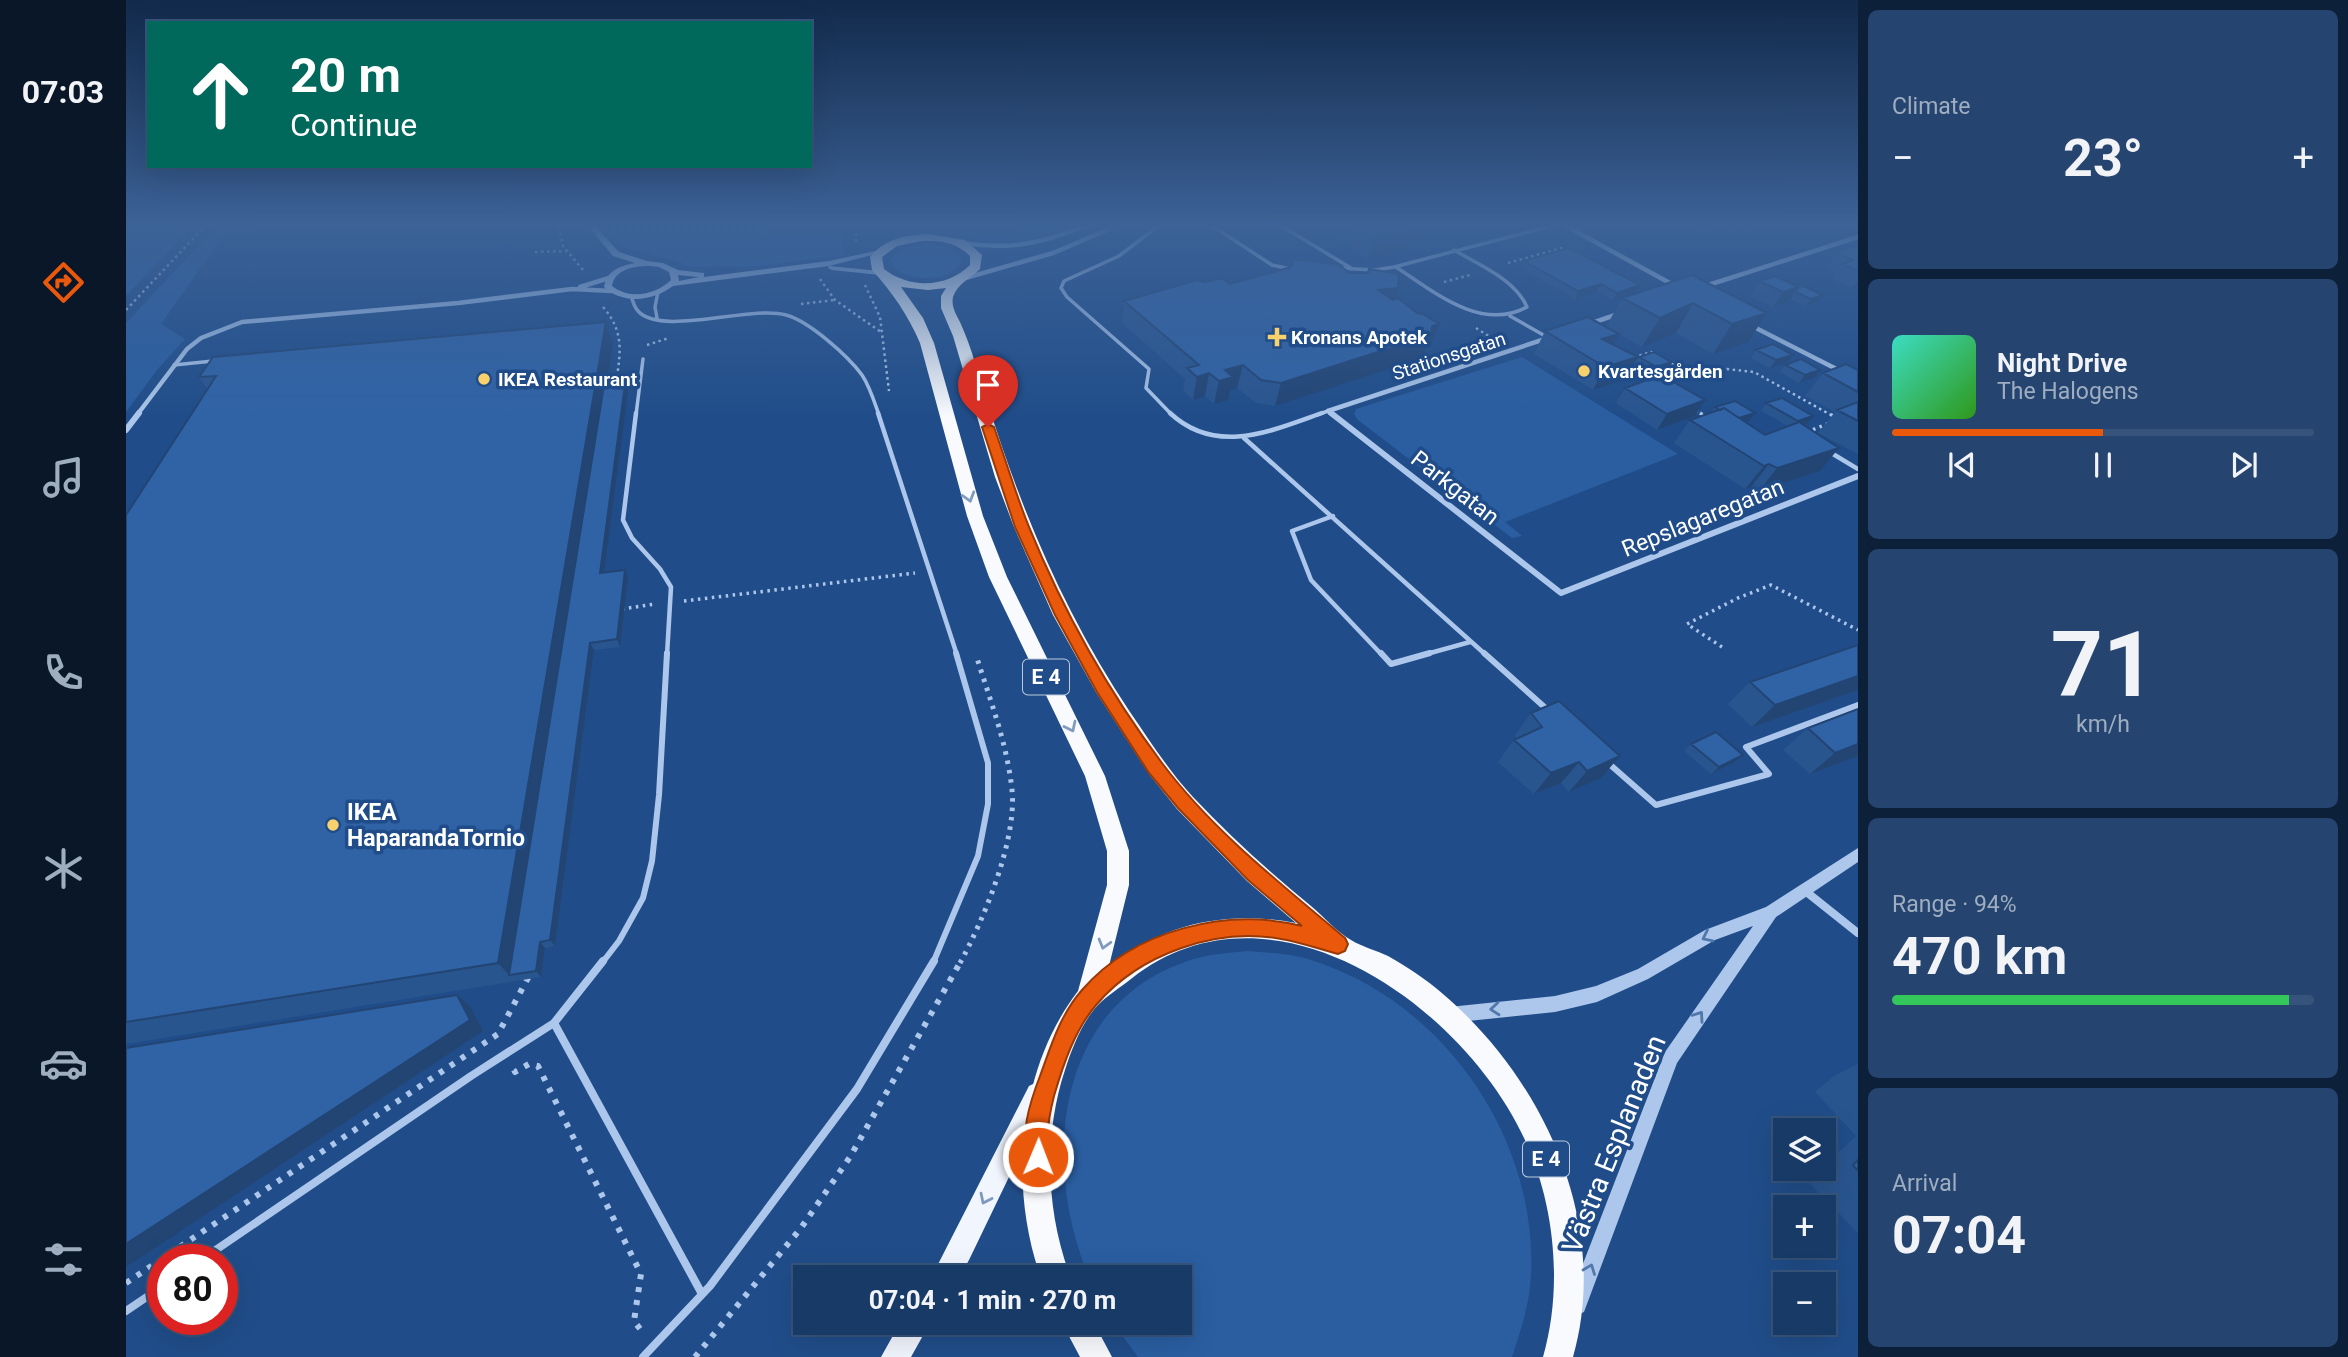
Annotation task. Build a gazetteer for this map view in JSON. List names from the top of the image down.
{
  "streets": {
    "highway": ["E 4"],
    "street": [
      "Stationsgatan",
      "Parkgatan",
      "Repslagaregatan",
      "Västra Esplanaden"
    ]
  },
  "crossings": [
    ["Stationsgatan", "Parkgatan"],
    ["Parkgatan", "Repslagaregatan"],
    ["E 4", "Västra Esplanaden"]
  ],
  "places": {
    "health": ["Kronans Apotek"],
    "other": ["Kvartesgården", "IKEA Restaurant", "IKEA HaparandaTornio"]
  },
  "page": {
    "tabs": "07:03",
    "tile": [
      "Climate",
      ["71", "km/h"],
      ["Range · 94%", "470 km"],
      ["Arrival", "07:04"]
    ],
    "turn": ["20 m", "Continue"],
    "heat": ["−", "23°", "+"],
    "song": ["Night Drive", "The Halogens"],
    "map_buttons": ["+", "−"],
    "limit": "80",
    "trip": "07:04 · 1 min · 270 m"
  }
}
